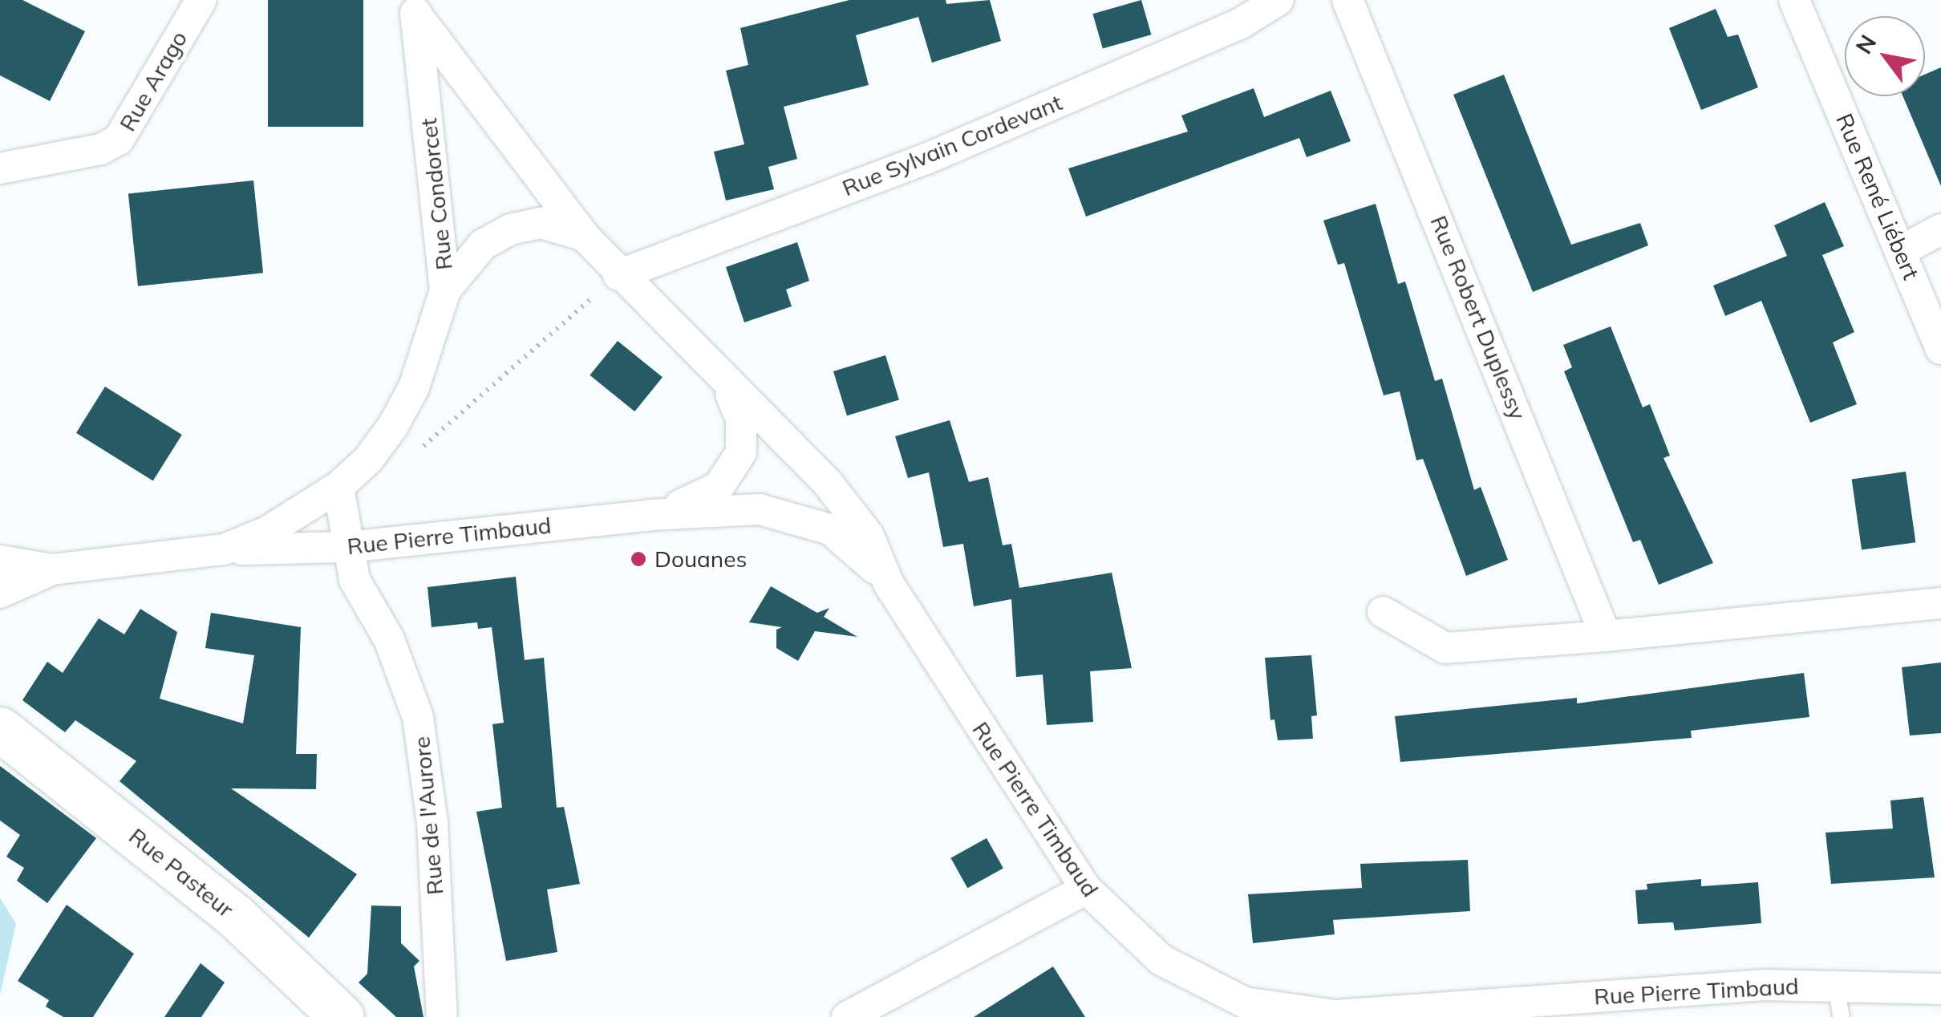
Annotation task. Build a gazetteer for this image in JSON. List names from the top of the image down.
{
  "streets": {
    "main road": ["Rue Pasteur"],
    "street": [
      "Rue Arago",
      "Rue Sylvain Cordevant",
      "Rue Condorcet",
      "Rue René Liébert",
      "Rue Robert Duplessy",
      "Rue Pierre Timbaud",
      "Rue de l'Aurore"
    ]
  },
  "crossings": [
    ["Rue Sylvain Cordevant", "Rue Pierre Timbaud"],
    ["Rue Condorcet", "Rue Pierre Timbaud"],
    ["Rue Condorcet", "Rue de l'Aurore"],
    ["Rue Pierre Timbaud", "Rue de l'Aurore"]
  ],
  "places": ["Douanes"],
  "north": "top left"
}
